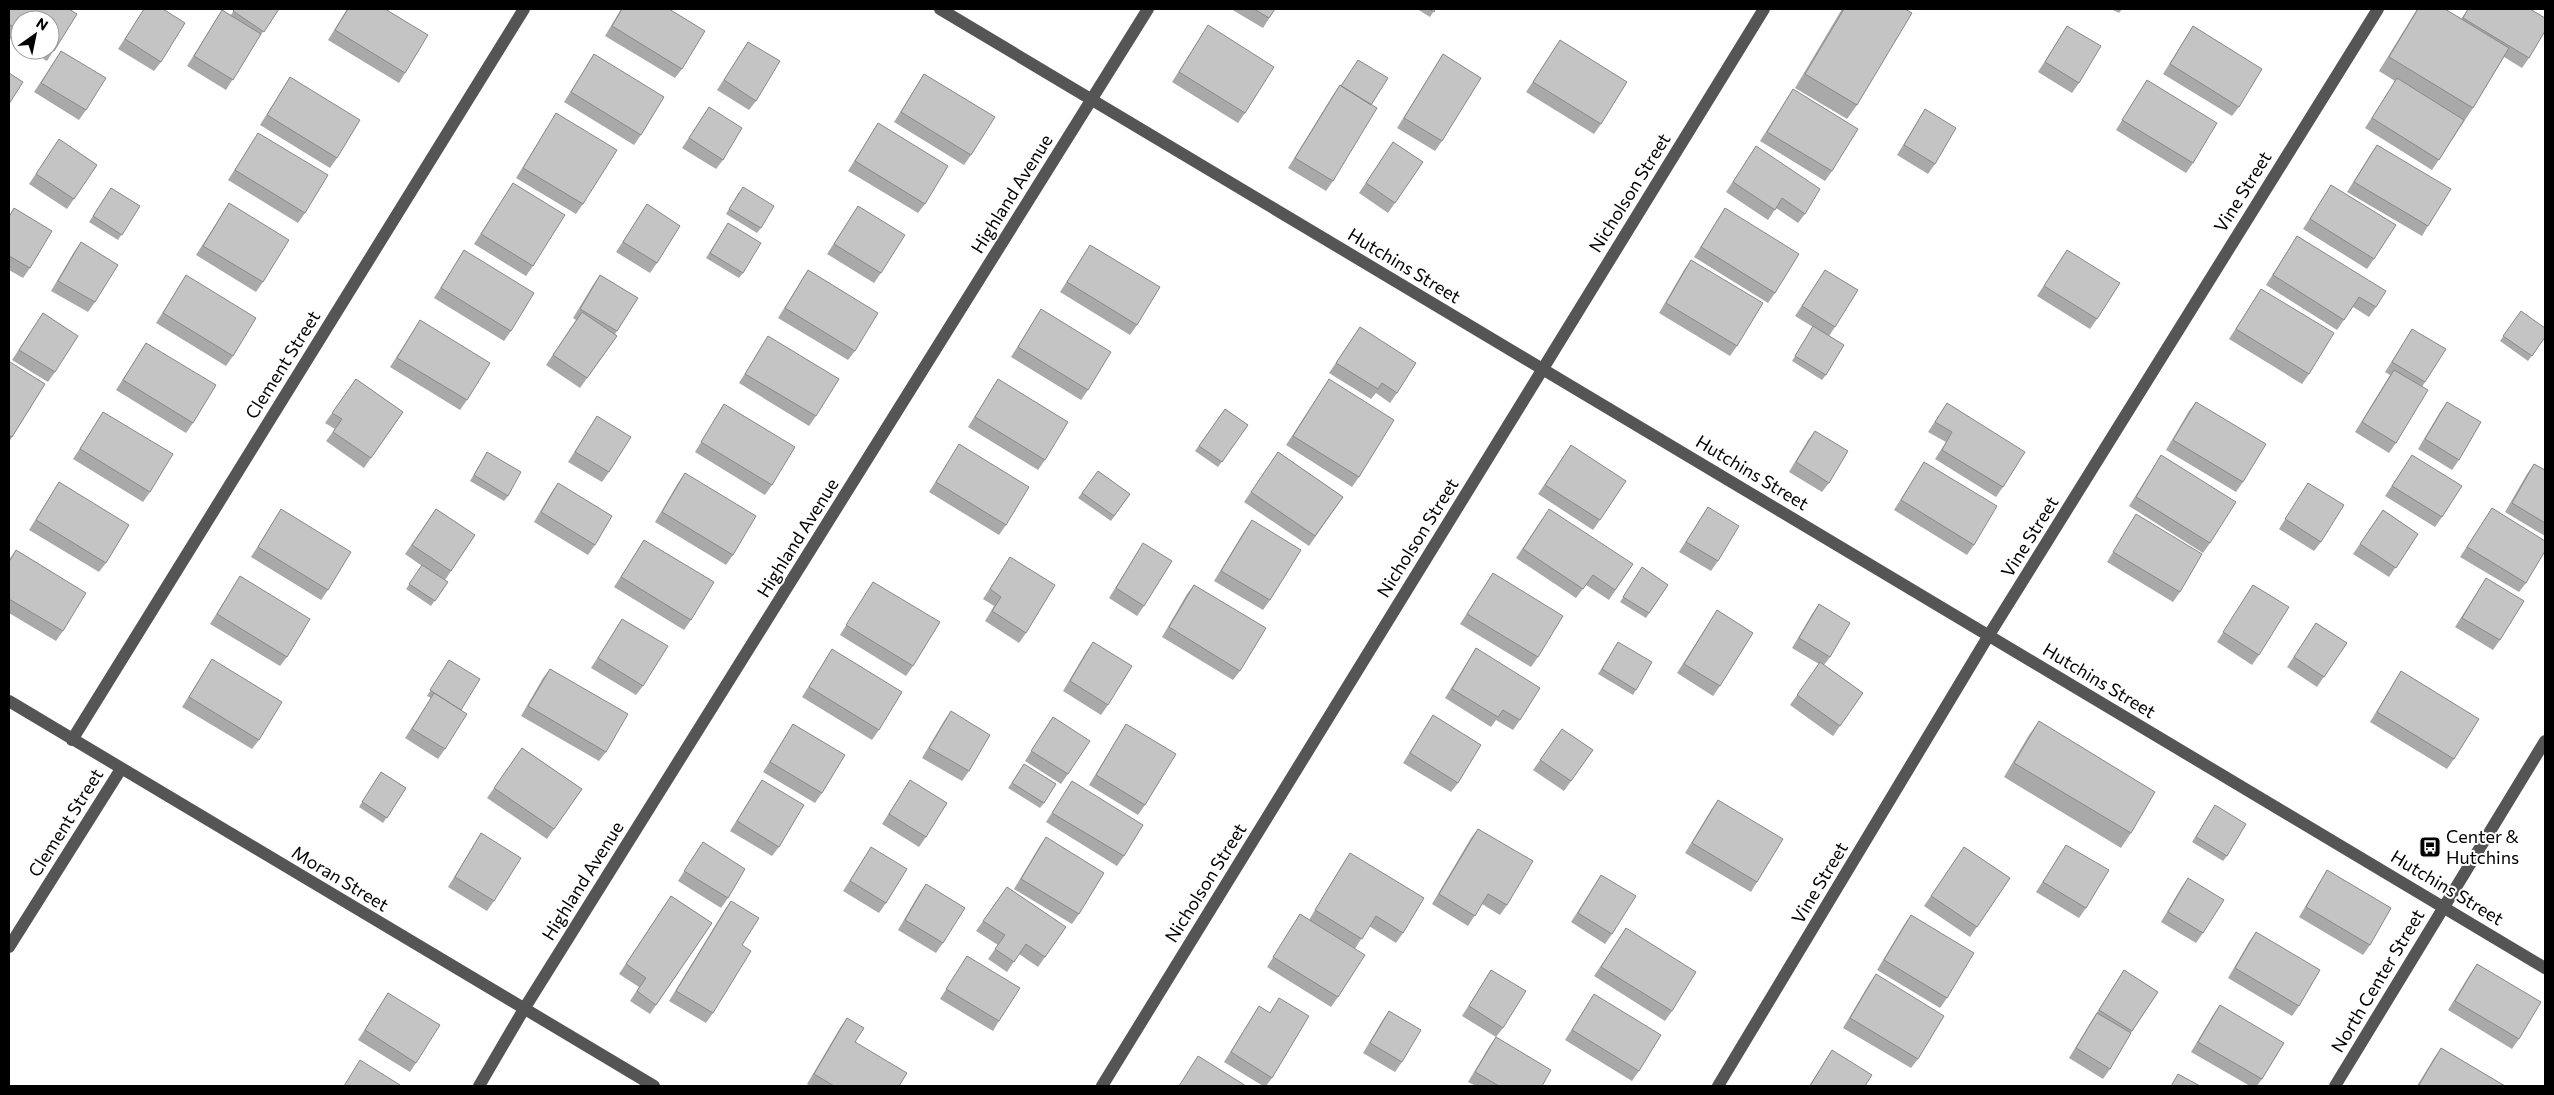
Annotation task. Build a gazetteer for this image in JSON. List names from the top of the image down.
{
  "streets": {
    "street": [
      "Vine Street",
      "Nicholson Street",
      "Highland Avenue",
      "Hutchins Street",
      "Clement Street",
      "Moran Street",
      "North Center Street"
    ]
  },
  "crossings": [
    ["Vine Street", "Hutchins Street"],
    ["Nicholson Street", "Hutchins Street"],
    ["Highland Avenue", "Hutchins Street"],
    ["Highland Avenue", "Moran Street"],
    ["Hutchins Street", "North Center Street"],
    ["Clement Street", "Moran Street"]
  ],
  "places": {
    "bus stop": ["Center & Hutchins"]
  },
  "north": "top right"
}
